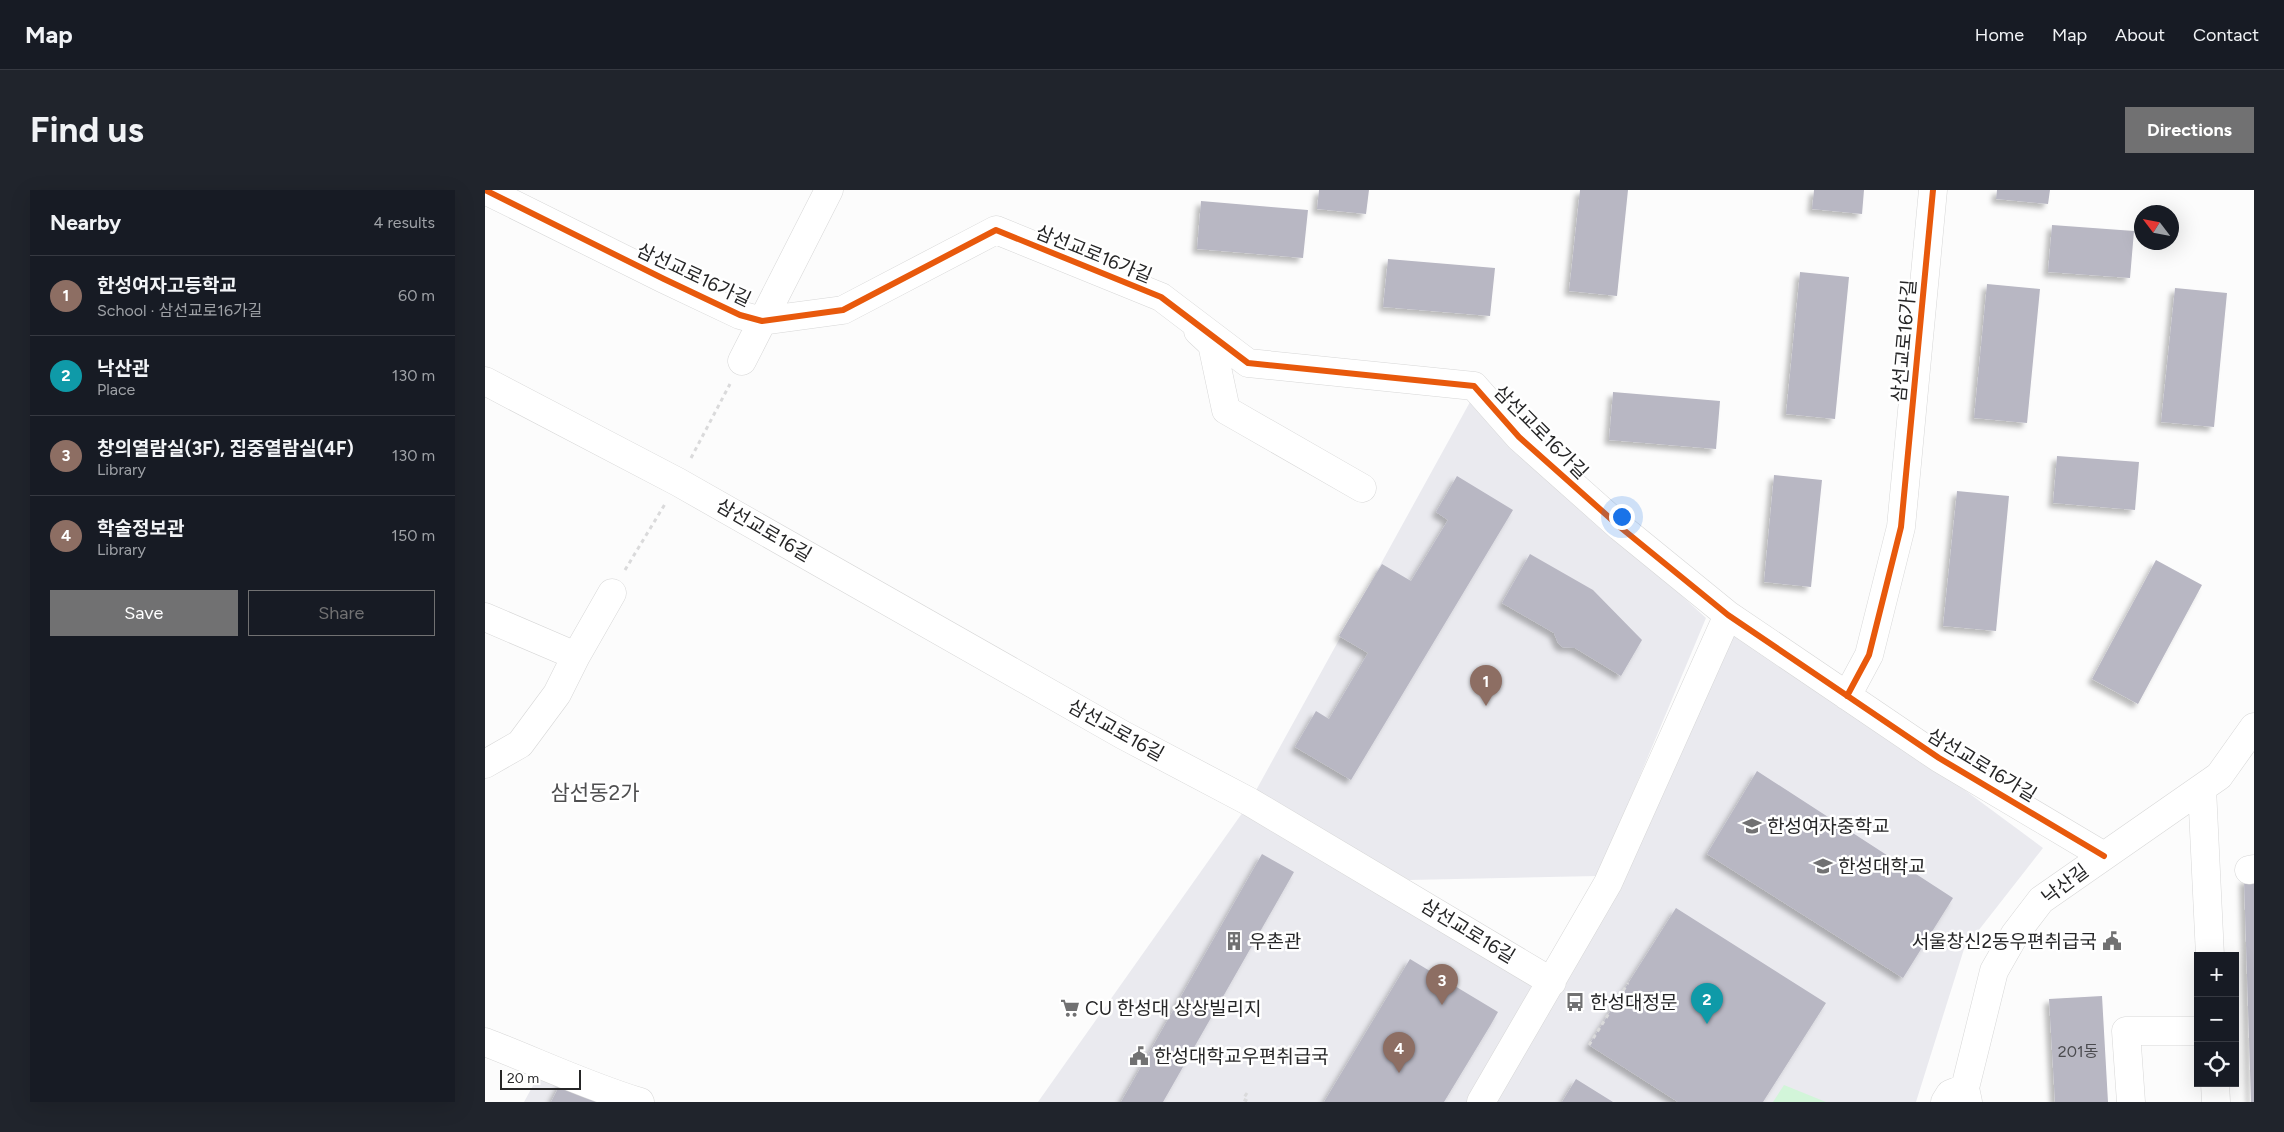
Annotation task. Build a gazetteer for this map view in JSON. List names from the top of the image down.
{
  "streets": {
    "street": ["삼선교로16가길", "삼선교로16길", "낙산길"]
  },
  "crossings": [
    ["삼선교로16가길", "낙산길"]
  ],
  "districts": ["삼선동2가"],
  "places": {
    "school or university": ["한성여자중학교", "한성대학교"],
    "building": ["우촌관"],
    "public building": ["서울창신2동우편취급국", "한성대학교우편취급국"],
    "bus stop": ["한성대정문"],
    "supermarket": ["CU 한성대 상상빌리지"]
  },
  "house_numbers": ["201동"],
  "scale_bar": "20 m",
  "north": "top left",
  "page": {
    "header": "Map",
    "nav": [
      "Home",
      "Map",
      "About",
      "Contact"
    ],
    "buttons": [
      "Directions",
      ["Save", "Share"]
    ],
    "title": "Find us",
    "heading": ["Nearby", "4 results"],
    "list": [
      {
        "mark": "1",
        "name": "한성여자고등학교",
        "note": "School · 삼선교로16가길",
        "value": "60 m"
      },
      {
        "mark": "2",
        "name": "낙산관",
        "note": "Place",
        "value": "130 m"
      },
      {
        "mark": "3",
        "name": "창의열람실(3F), 집중열람실(4F)",
        "note": "Library",
        "value": "130 m"
      },
      {
        "mark": "4",
        "name": "학술정보관",
        "note": "Library",
        "value": "150 m"
      }
    ],
    "pins": [
      "1",
      "3",
      "2",
      "4"
    ],
    "map_buttons": ["+", "−"],
    "scale": "20 m"
  }
}
